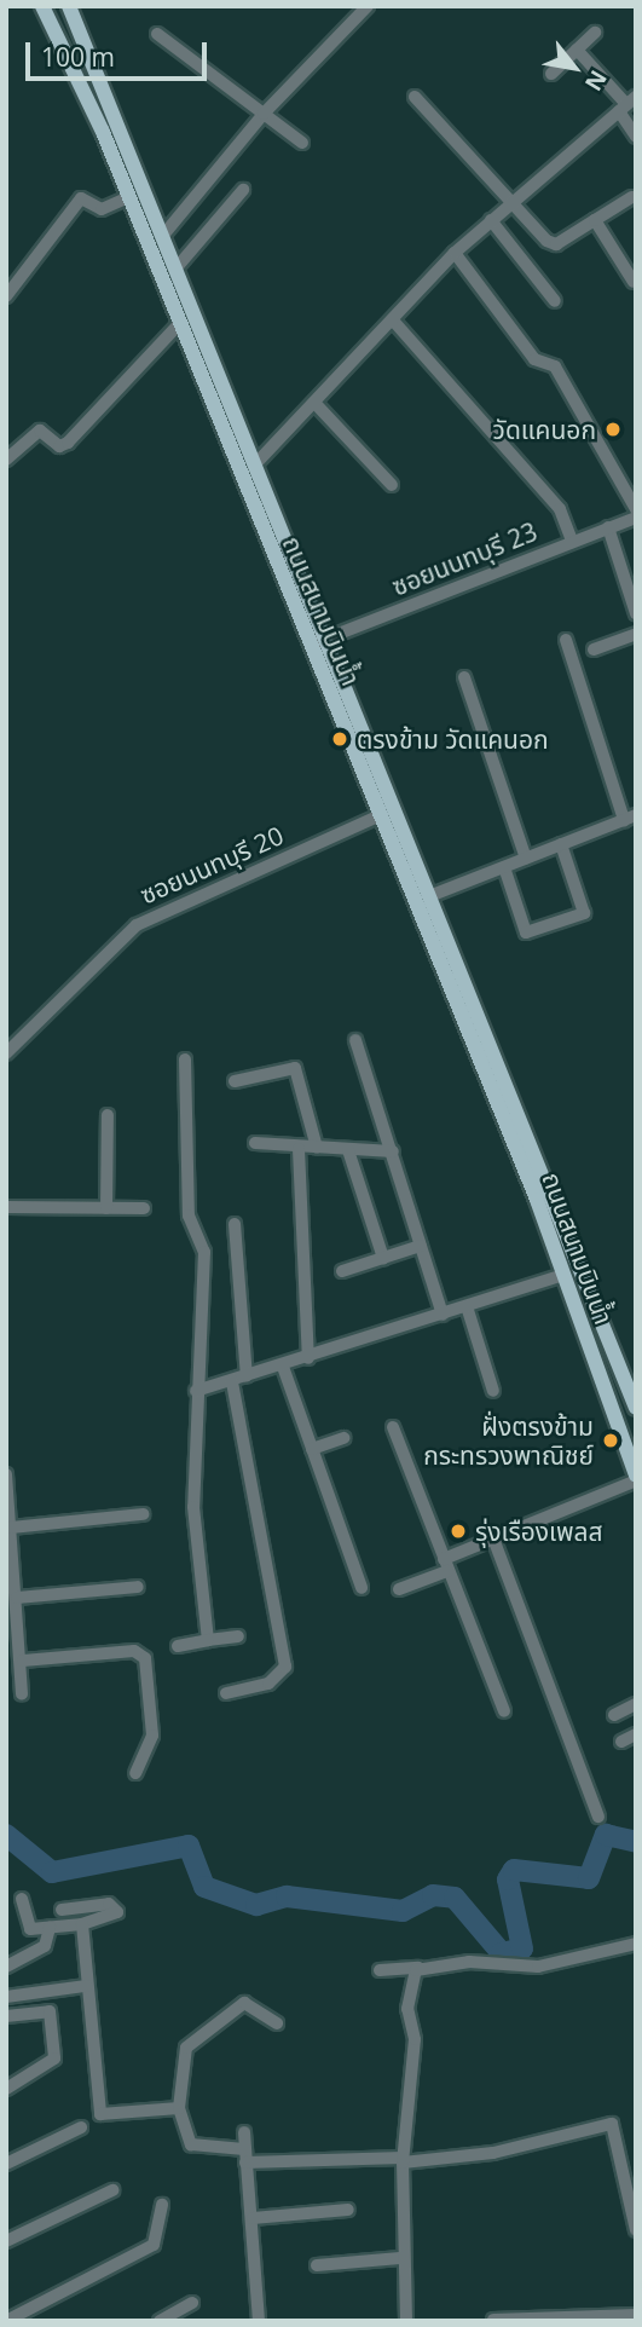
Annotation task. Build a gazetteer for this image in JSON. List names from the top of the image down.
{
  "streets": {
    "main road": ["ถนนสนามบินน้ำ"],
    "street": ["ซอยนนทบุรี 23", "ซอยนนทบุรี 20"]
  },
  "crossings": [
    ["ซอยนนทบุรี 23", "ถนนสนามบินน้ำ"],
    ["ถนนสนามบินน้ำ", "ซอยนนทบุรี 20"]
  ],
  "places": [
    "วัดแคนอก",
    "ตรงข้าม วัดแคนอก",
    "ฝั่งตรงข้าม กระทรวงพาณิชย์",
    "รุ่งเรืองเพลส"
  ],
  "scale_bar": "100 m",
  "north": "bottom right"
}
